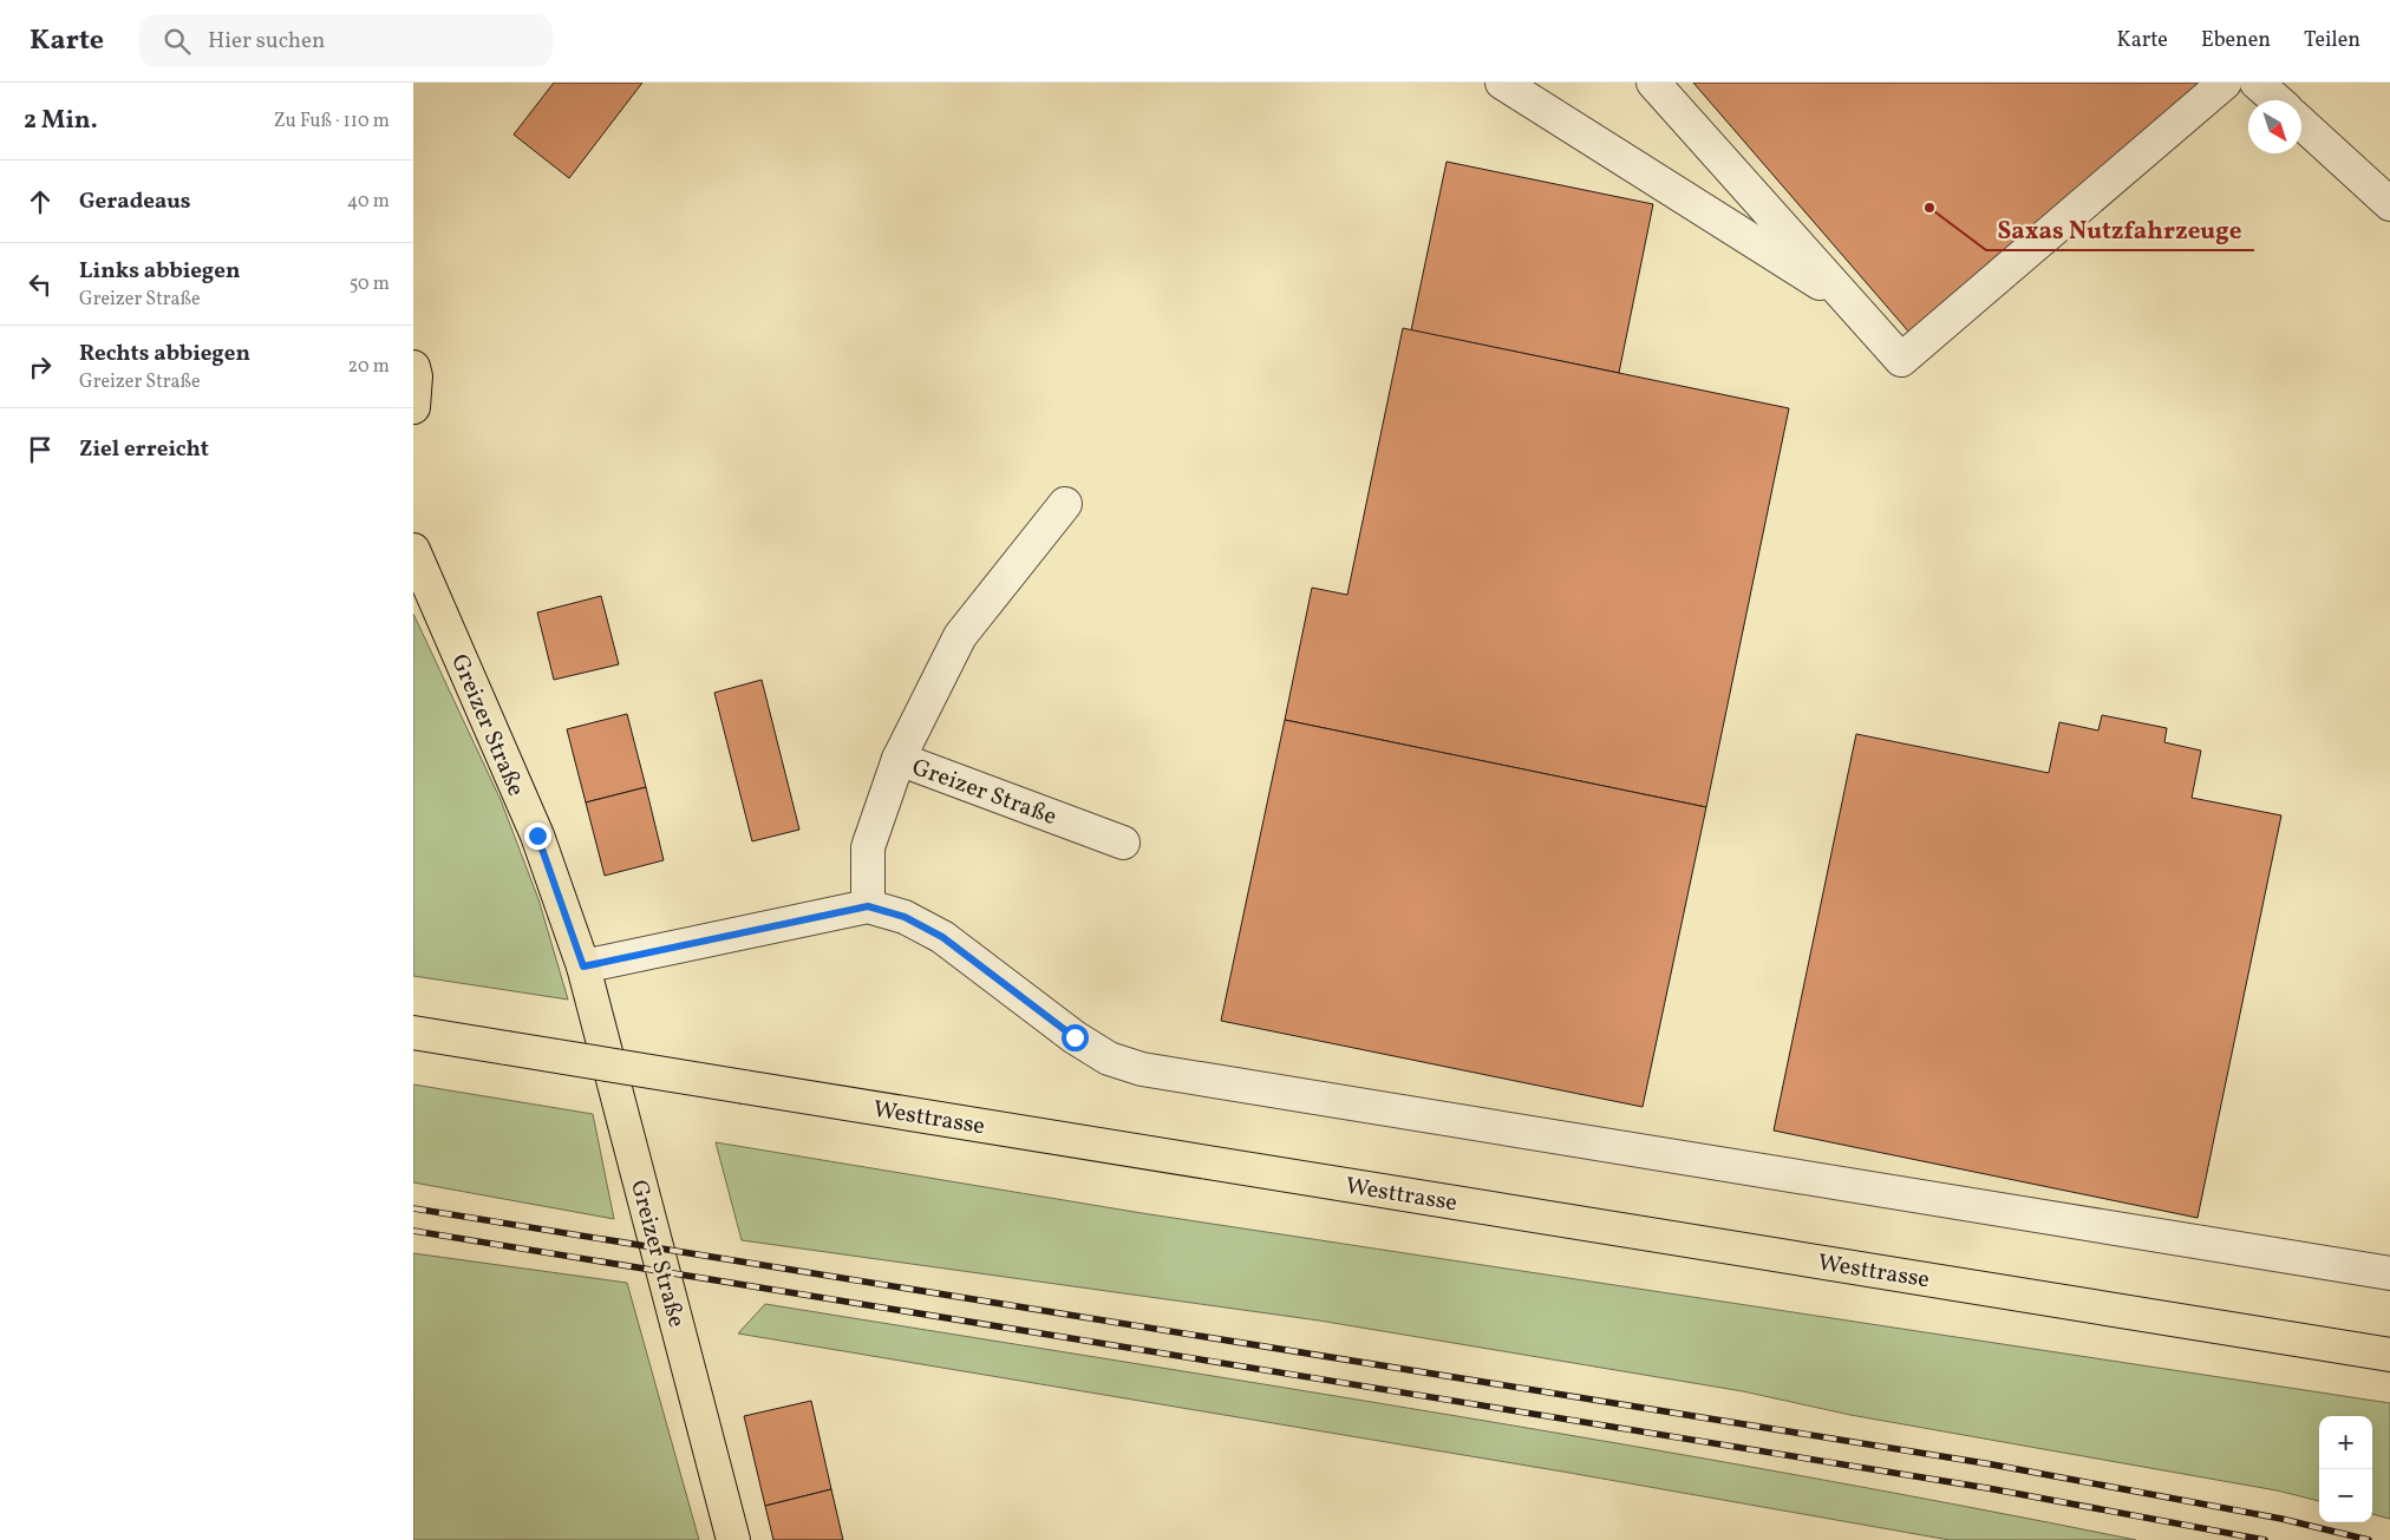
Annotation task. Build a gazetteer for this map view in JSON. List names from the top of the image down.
{
  "streets": {
    "main road": ["Greizer Straße", "Westtrasse"]
  },
  "places": ["Saxas Nutzfahrzeuge"],
  "north": "bottom right",
  "page": {
    "header": "Karte",
    "search": "Hier suchen",
    "nav": ["Karte", "Ebenen", "Teilen"],
    "heading": ["2 Min.", "Zu Fuß · 110 m"],
    "list": [
      ["Geradeaus", "40 m"],
      ["Links abbiegen", "Greizer Straße", "50 m"],
      ["Rechts abbiegen", "Greizer Straße", "20 m"],
      "Ziel erreicht"
    ],
    "map_buttons": ["+", "−"]
  }
}
